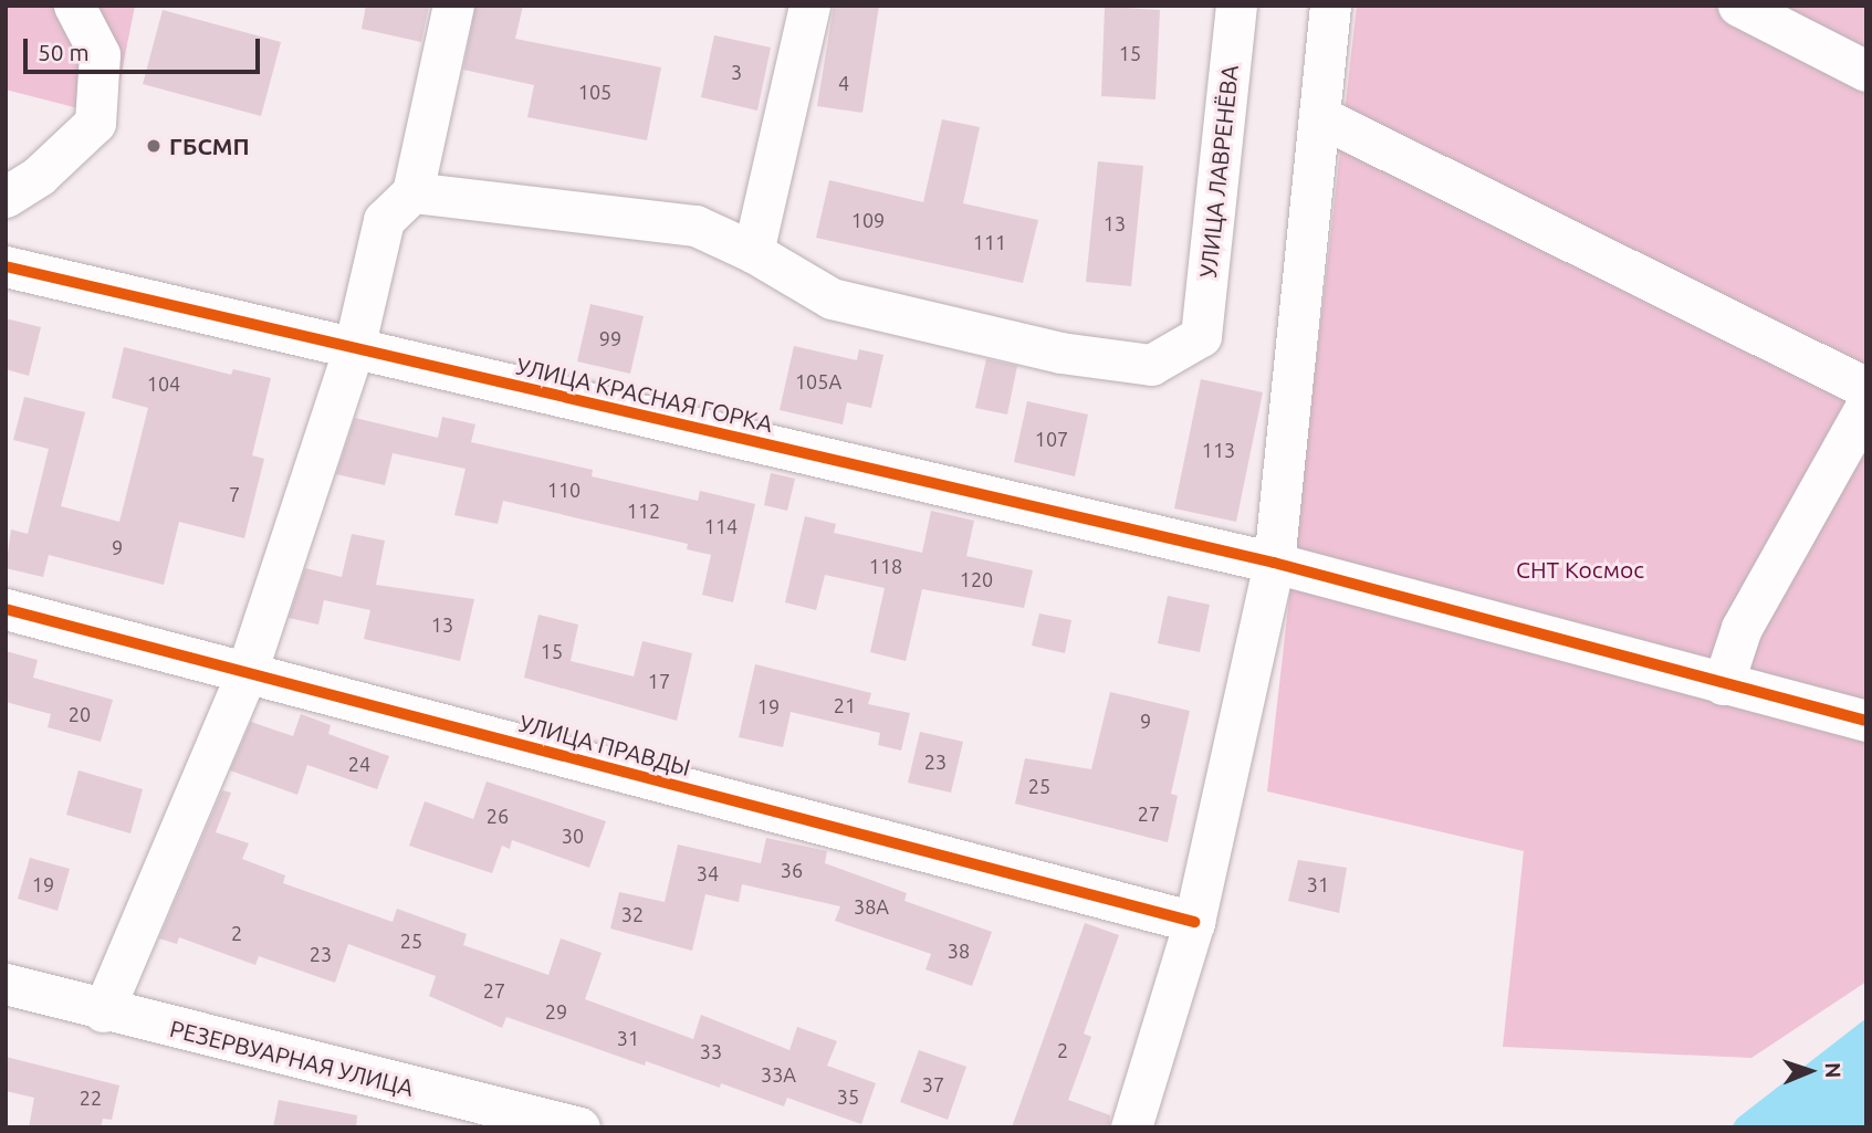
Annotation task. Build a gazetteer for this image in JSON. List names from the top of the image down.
{
  "streets": {
    "street": [
      "УЛИЦА ЛАВРЕНЁВА",
      "УЛИЦА КРАСНАЯ ГОРКА",
      "УЛИЦА ПРАВДЫ",
      "РЕЗЕРВУАРНАЯ УЛИЦА"
    ]
  },
  "parks": ["СНТ Космос"],
  "places": ["ГБСМП"],
  "house_numbers": [
    "15",
    "3",
    "4",
    "105",
    "109",
    "13",
    "111",
    "99",
    "105А",
    "104",
    "107",
    "113",
    "110",
    "7",
    "112",
    "114",
    "9",
    "118",
    "120",
    "13",
    "15",
    "17",
    "21",
    "19",
    "20",
    "9",
    "23",
    "24",
    "25",
    "27",
    "26",
    "30",
    "36",
    "34",
    "19",
    "31",
    "38А",
    "32",
    "2",
    "25",
    "38",
    "23",
    "27",
    "29",
    "31",
    "2",
    "33",
    "33А",
    "37",
    "35",
    "22"
  ],
  "scale_bar": "50 m",
  "north": "right"
}
